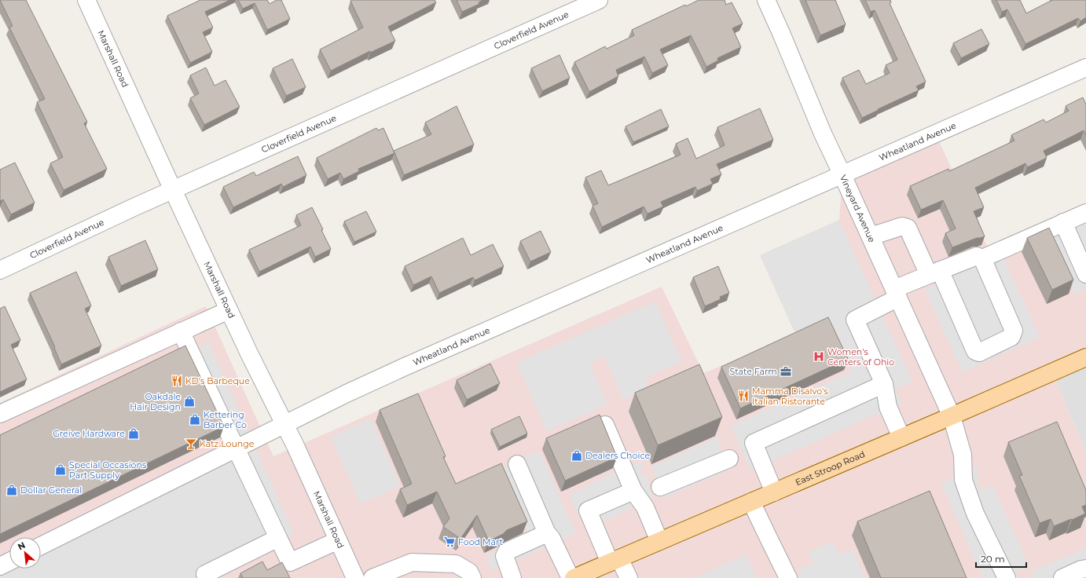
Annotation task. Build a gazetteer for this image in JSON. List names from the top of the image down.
{
  "streets": {
    "main road": ["East Stroop Road"],
    "street": [
      "Cloverfield Avenue",
      "Marshall Road",
      "Wheatland Avenue",
      "Vineyard Avenue"
    ]
  },
  "crossings": [
    ["Cloverfield Avenue", "Marshall Road"],
    ["Marshall Road", "Wheatland Avenue"],
    ["Wheatland Avenue", "Vineyard Avenue"],
    ["Vineyard Avenue", "East Stroop Road"]
  ],
  "places": {
    "hospital": ["Women's Centers of Ohio"],
    "office": ["State Farm"],
    "restaurant": ["KD's Barbeque", "Mamma Disalvo's Italian Ristorante"],
    "shop": [
      "Oakdale Hair Design",
      "Kettering Barber Co",
      "Greive Hardware",
      "Dealers Choice",
      "Special Occasions Part Supply",
      "Dollar General"
    ],
    "bar": ["Katz Lounge"],
    "supermarket": ["Food Mart"]
  },
  "scale_bar": "20 m",
  "north": "top left"
}
